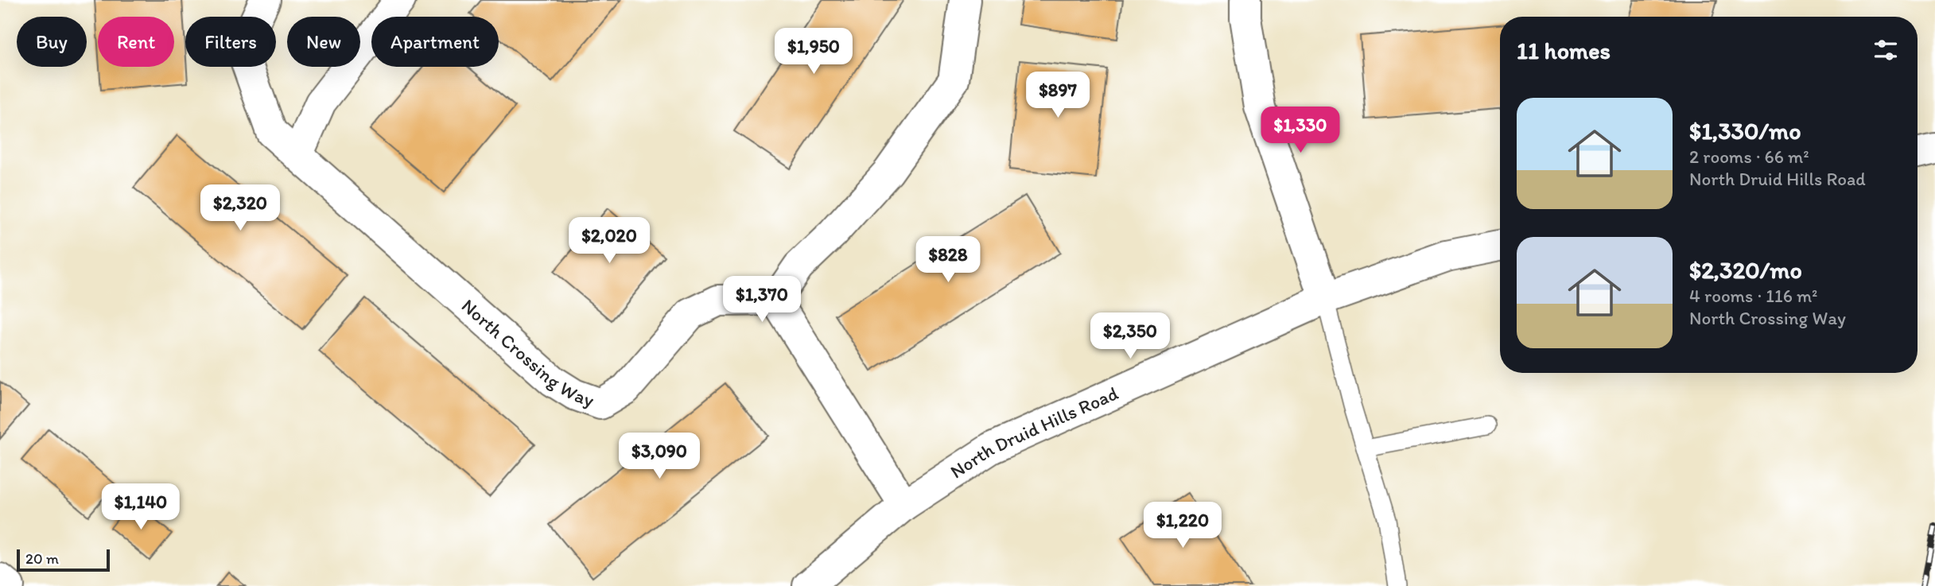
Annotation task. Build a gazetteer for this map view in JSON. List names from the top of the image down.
{
  "streets": {
    "street": ["North Crossing Way", "North Druid Hills Road"]
  },
  "scale_bar": "20 m",
  "page": {
    "chip": [
      "Buy",
      "Rent",
      "Filters",
      "New",
      "Apartment"
    ],
    "heading": "11 homes",
    "price": [
      "$1,950",
      "$897",
      "$1,330",
      "$2,320",
      "$2,020",
      "$828",
      "$1,370",
      "$2,350",
      "$3,090",
      "$1,140",
      "$1,220"
    ],
    "list": [
      {
        "name": "$1,330/mo",
        "note": "2 rooms · 66 m² · North Druid Hills Road"
      },
      {
        "name": "$2,320/mo",
        "note": "4 rooms · 116 m² · North Crossing Way"
      }
    ],
    "scale": "20 m"
  }
}
